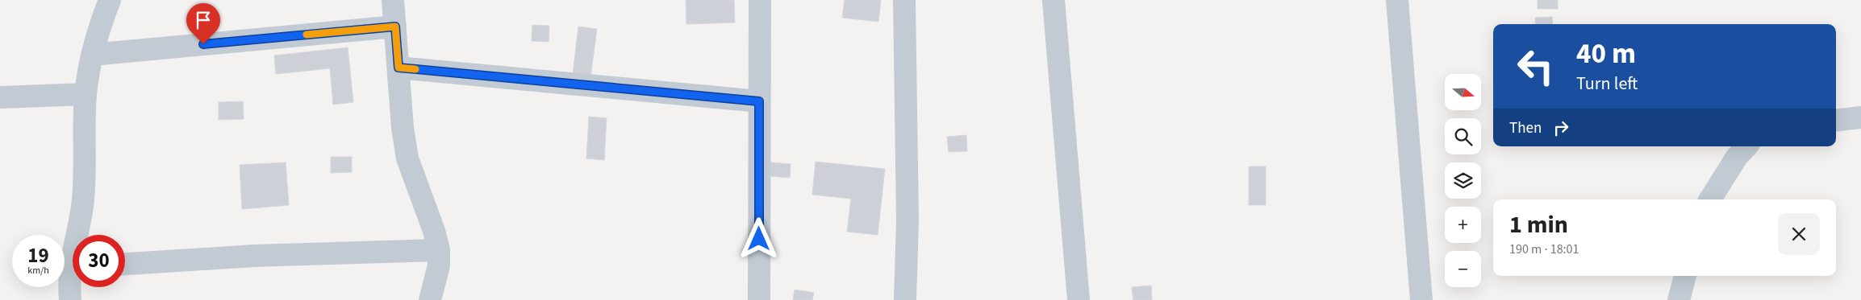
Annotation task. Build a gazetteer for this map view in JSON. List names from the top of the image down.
{
  "north": "right",
  "page": {
    "turn": ["40 m", "Turn left"],
    "map_buttons": ["+", "−"],
    "then": "Then",
    "heading": ["1 min", "190 m · 18:01"],
    "speed": "19 km/h",
    "limit": "30"
  }
}
